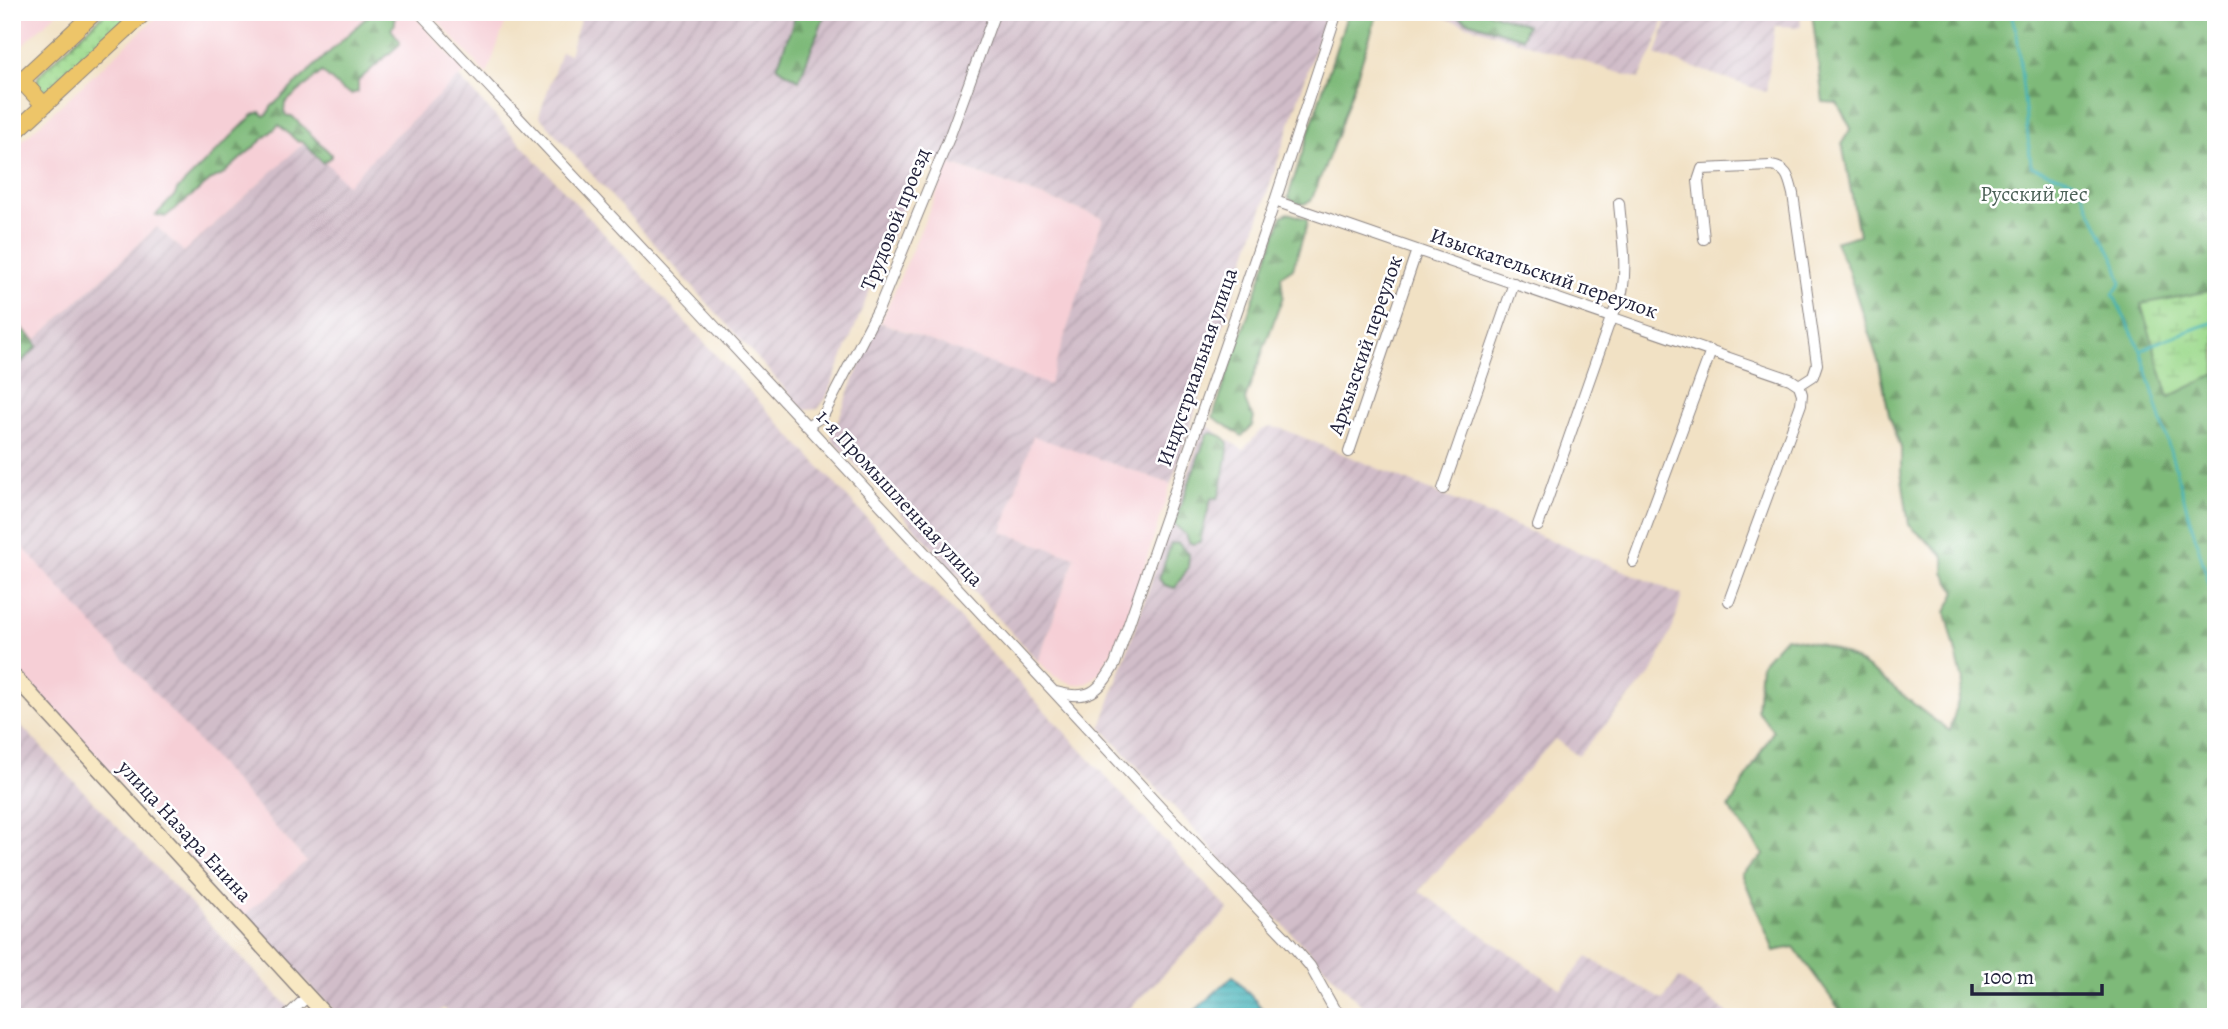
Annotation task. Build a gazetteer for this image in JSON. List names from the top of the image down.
{
  "streets": {
    "main road": ["улица Назара Енина"],
    "street": [
      "Трудовой проезд",
      "Изыскательский переулок",
      "Архызский переулок",
      "Индустриальная улица",
      "1-я Промышленная улица"
    ]
  },
  "crossings": [
    ["Трудовой проезд", "1-я Промышленная улица"],
    ["Изыскательский переулок", "Архызский переулок"],
    ["Изыскательский переулок", "Индустриальная улица"],
    ["Индустриальная улица", "1-я Промышленная улица"]
  ],
  "parks": ["Русский лес"],
  "scale_bar": "100 m"
}
